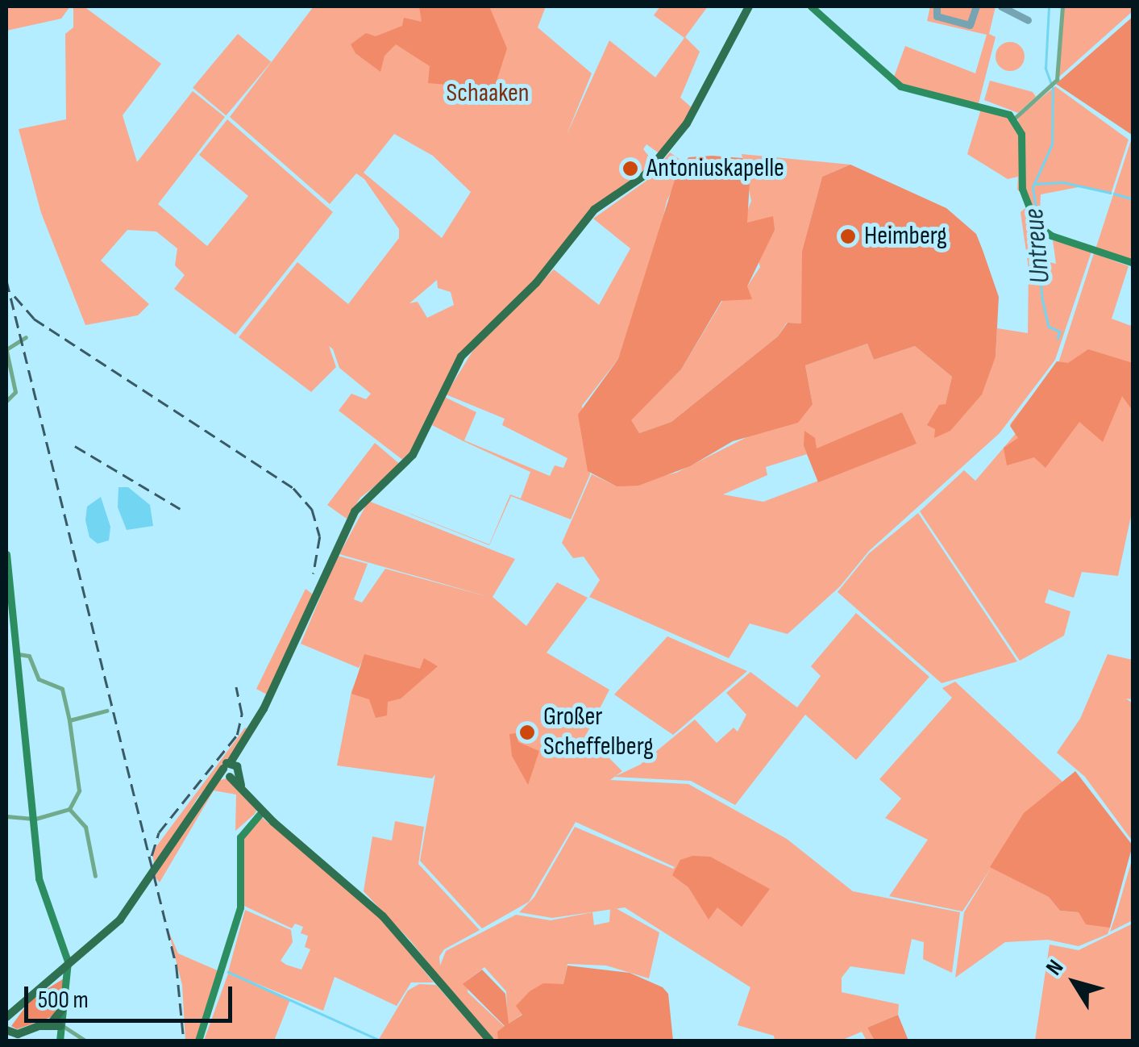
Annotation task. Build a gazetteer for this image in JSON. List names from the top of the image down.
{
  "water": ["Untreue"],
  "parks": ["Schaaken"],
  "places": ["Antoniuskapelle", "Heimberg", "Großer Scheffelberg"],
  "scale_bar": "500 m",
  "north": "top left"
}
